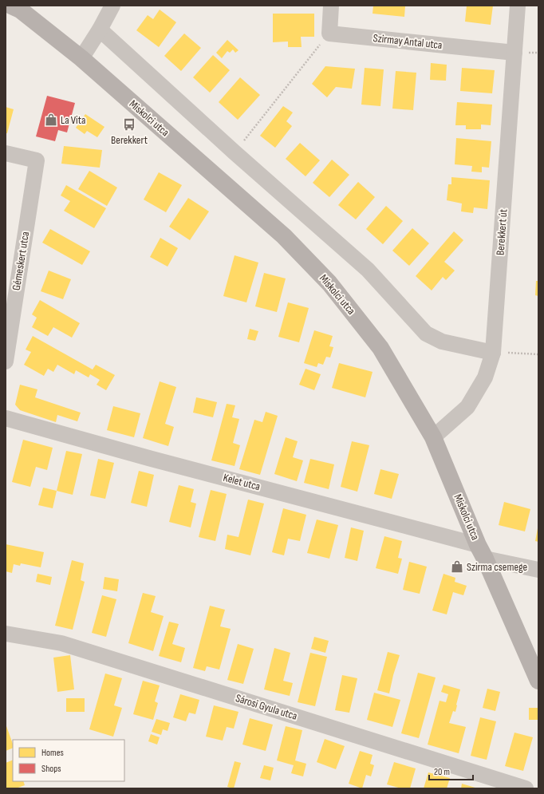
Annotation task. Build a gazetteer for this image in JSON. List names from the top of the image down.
{
  "streets": {
    "main road": ["Miskolci utca"],
    "street": [
      "Szirmay Antal utca",
      "Berekkert út",
      "Gémeskert utca",
      "Kelet utca",
      "Sárosi Gyula utca"
    ]
  },
  "crossings": [
    ["Szirmay Antal utca", "Berekkert út"],
    ["Miskolci utca", "Berekkert út"],
    ["Miskolci utca", "Kelet utca"]
  ],
  "places": {
    "shop": ["La Vita", "Szirma csemege"],
    "bus stop": ["Berekkert"]
  },
  "legend": ["Homes", "Shops"],
  "scale_bar": "20 m"
}
